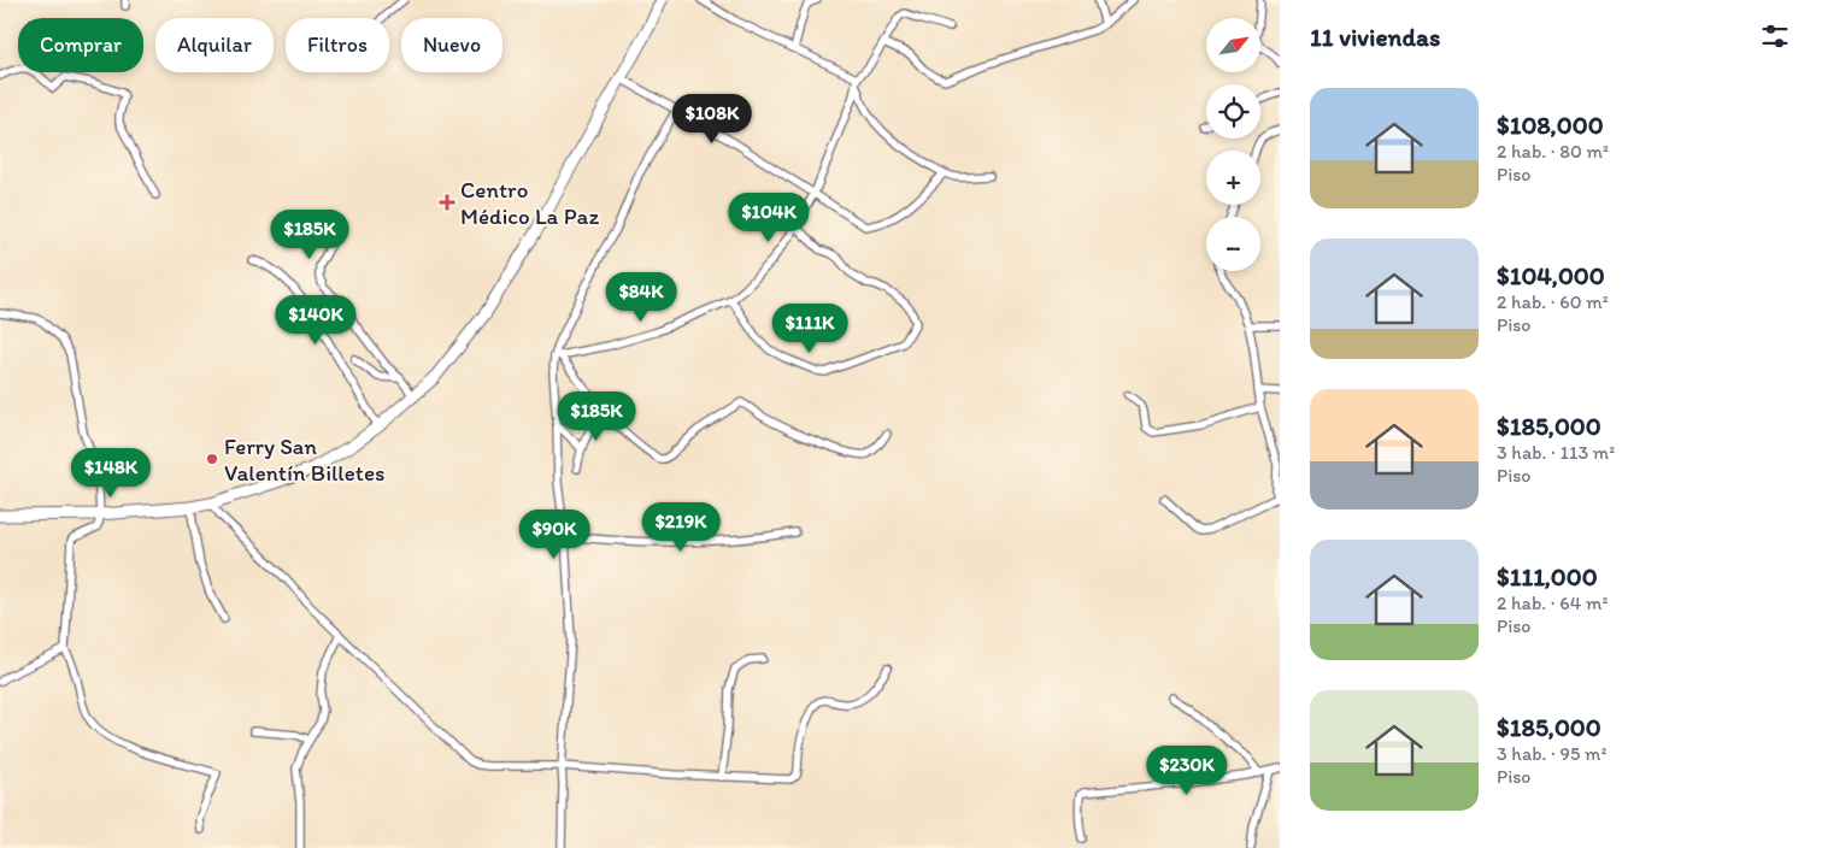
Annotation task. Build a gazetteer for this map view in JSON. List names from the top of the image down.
{
  "places": {
    "health": ["Centro Médico La Paz"],
    "other": ["Ferry San Valentín Billetes"]
  },
  "north": "top right",
  "page": {
    "heading": "11 viviendas",
    "map_buttons": ["+", "−"],
    "chip": [
      "Comprar",
      "Alquilar",
      "Filtros",
      "Nuevo"
    ],
    "list": [
      {
        "name": "$108,000",
        "note": "2 hab. · 80 m² · Piso"
      },
      {
        "name": "$104,000",
        "note": "2 hab. · 60 m² · Piso"
      },
      {
        "name": "$185,000",
        "note": "3 hab. · 113 m² · Piso"
      },
      {
        "name": "$111,000",
        "note": "2 hab. · 64 m² · Piso"
      },
      {
        "name": "$185,000",
        "note": "3 hab. · 95 m² · Piso"
      }
    ],
    "price": [
      "$108K",
      "$104K",
      "$185K",
      "$84K",
      "$140K",
      "$111K",
      "$185K",
      "$148K",
      "$219K",
      "$90K",
      "$230K"
    ]
  }
}
